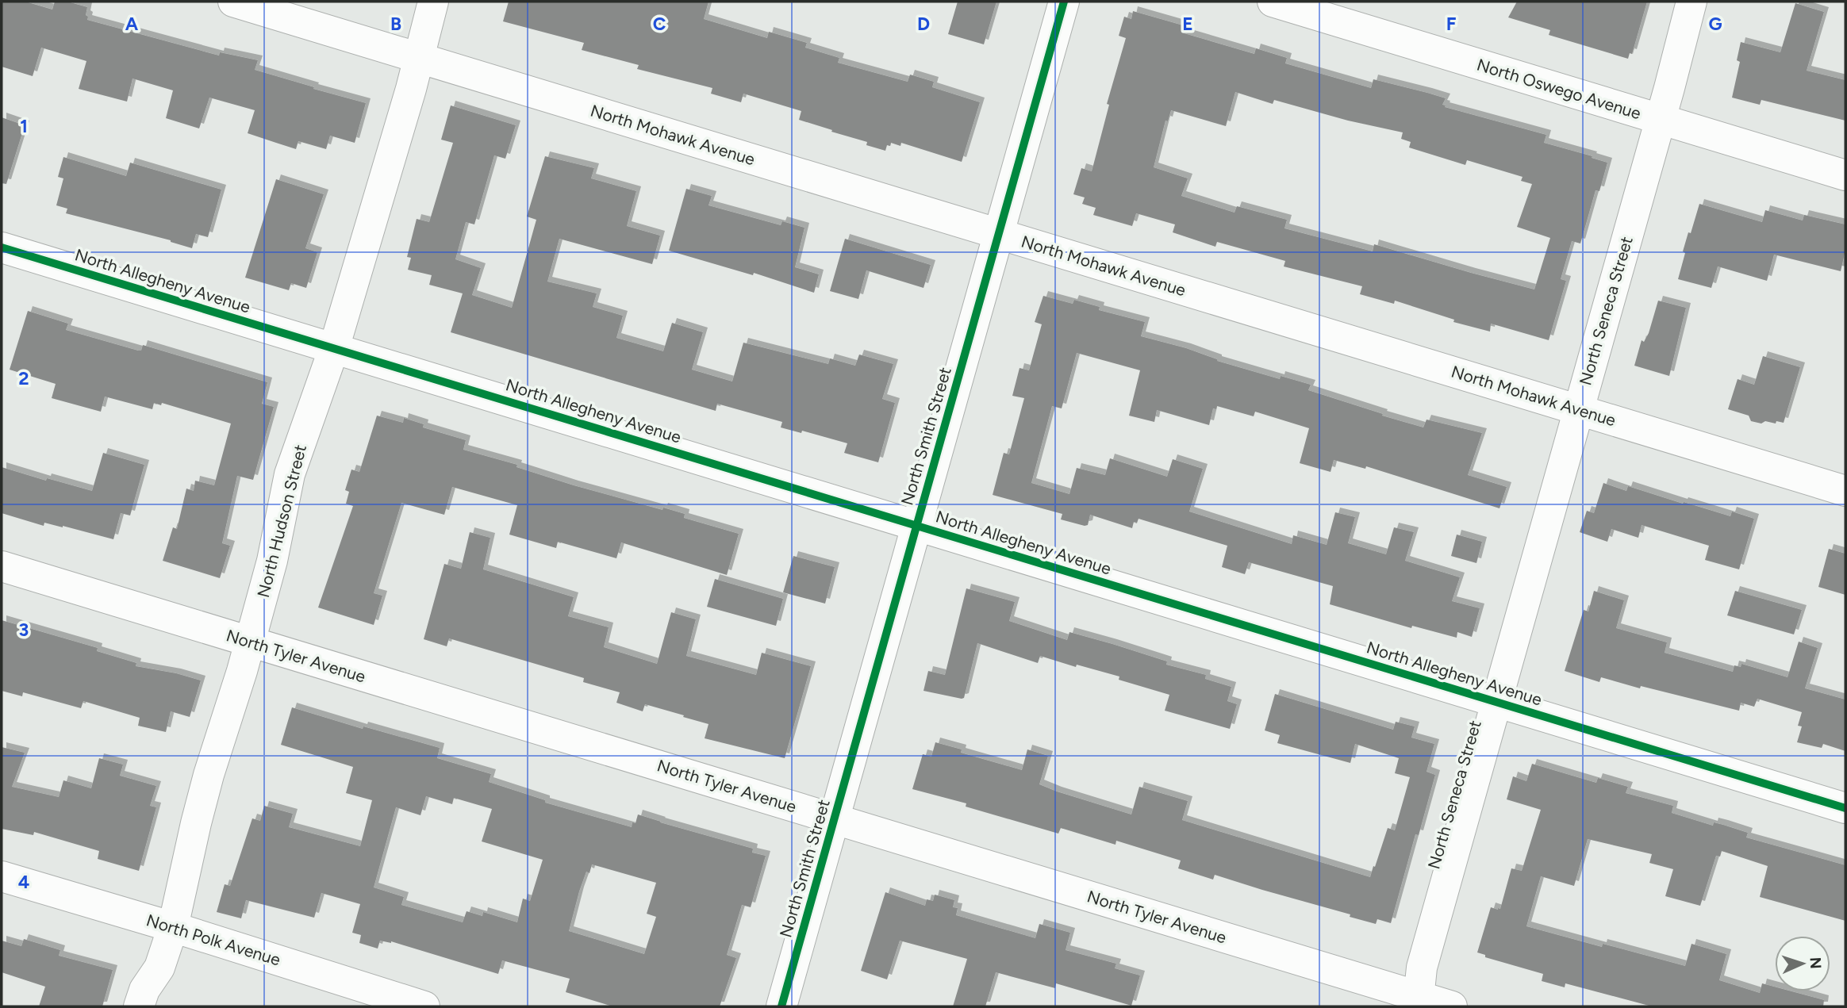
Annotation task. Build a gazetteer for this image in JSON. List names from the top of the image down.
{
  "streets": {
    "street": [
      "North Oswego Avenue",
      "North Mohawk Avenue",
      "North Allegheny Avenue",
      "North Seneca Street",
      "North Smith Street",
      "North Hudson Street",
      "North Tyler Avenue",
      "North Polk Avenue"
    ]
  },
  "crossings": [
    ["North Oswego Avenue", "North Seneca Street"],
    ["North Mohawk Avenue", "North Seneca Street"],
    ["North Mohawk Avenue", "North Smith Street"],
    ["North Mohawk Avenue", "North Hudson Street"],
    ["North Allegheny Avenue", "North Seneca Street"],
    ["North Allegheny Avenue", "North Smith Street"],
    ["North Allegheny Avenue", "North Hudson Street"],
    ["North Seneca Street", "North Tyler Avenue"],
    ["North Smith Street", "North Tyler Avenue"],
    ["North Hudson Street", "North Tyler Avenue"],
    ["North Hudson Street", "North Polk Avenue"]
  ],
  "north": "right",
  "grid": {
    "columns": [
      "A",
      "B",
      "C",
      "D",
      "E",
      "F",
      "G"
    ],
    "rows": [
      "1",
      "2",
      "3",
      "4"
    ]
  }
}
